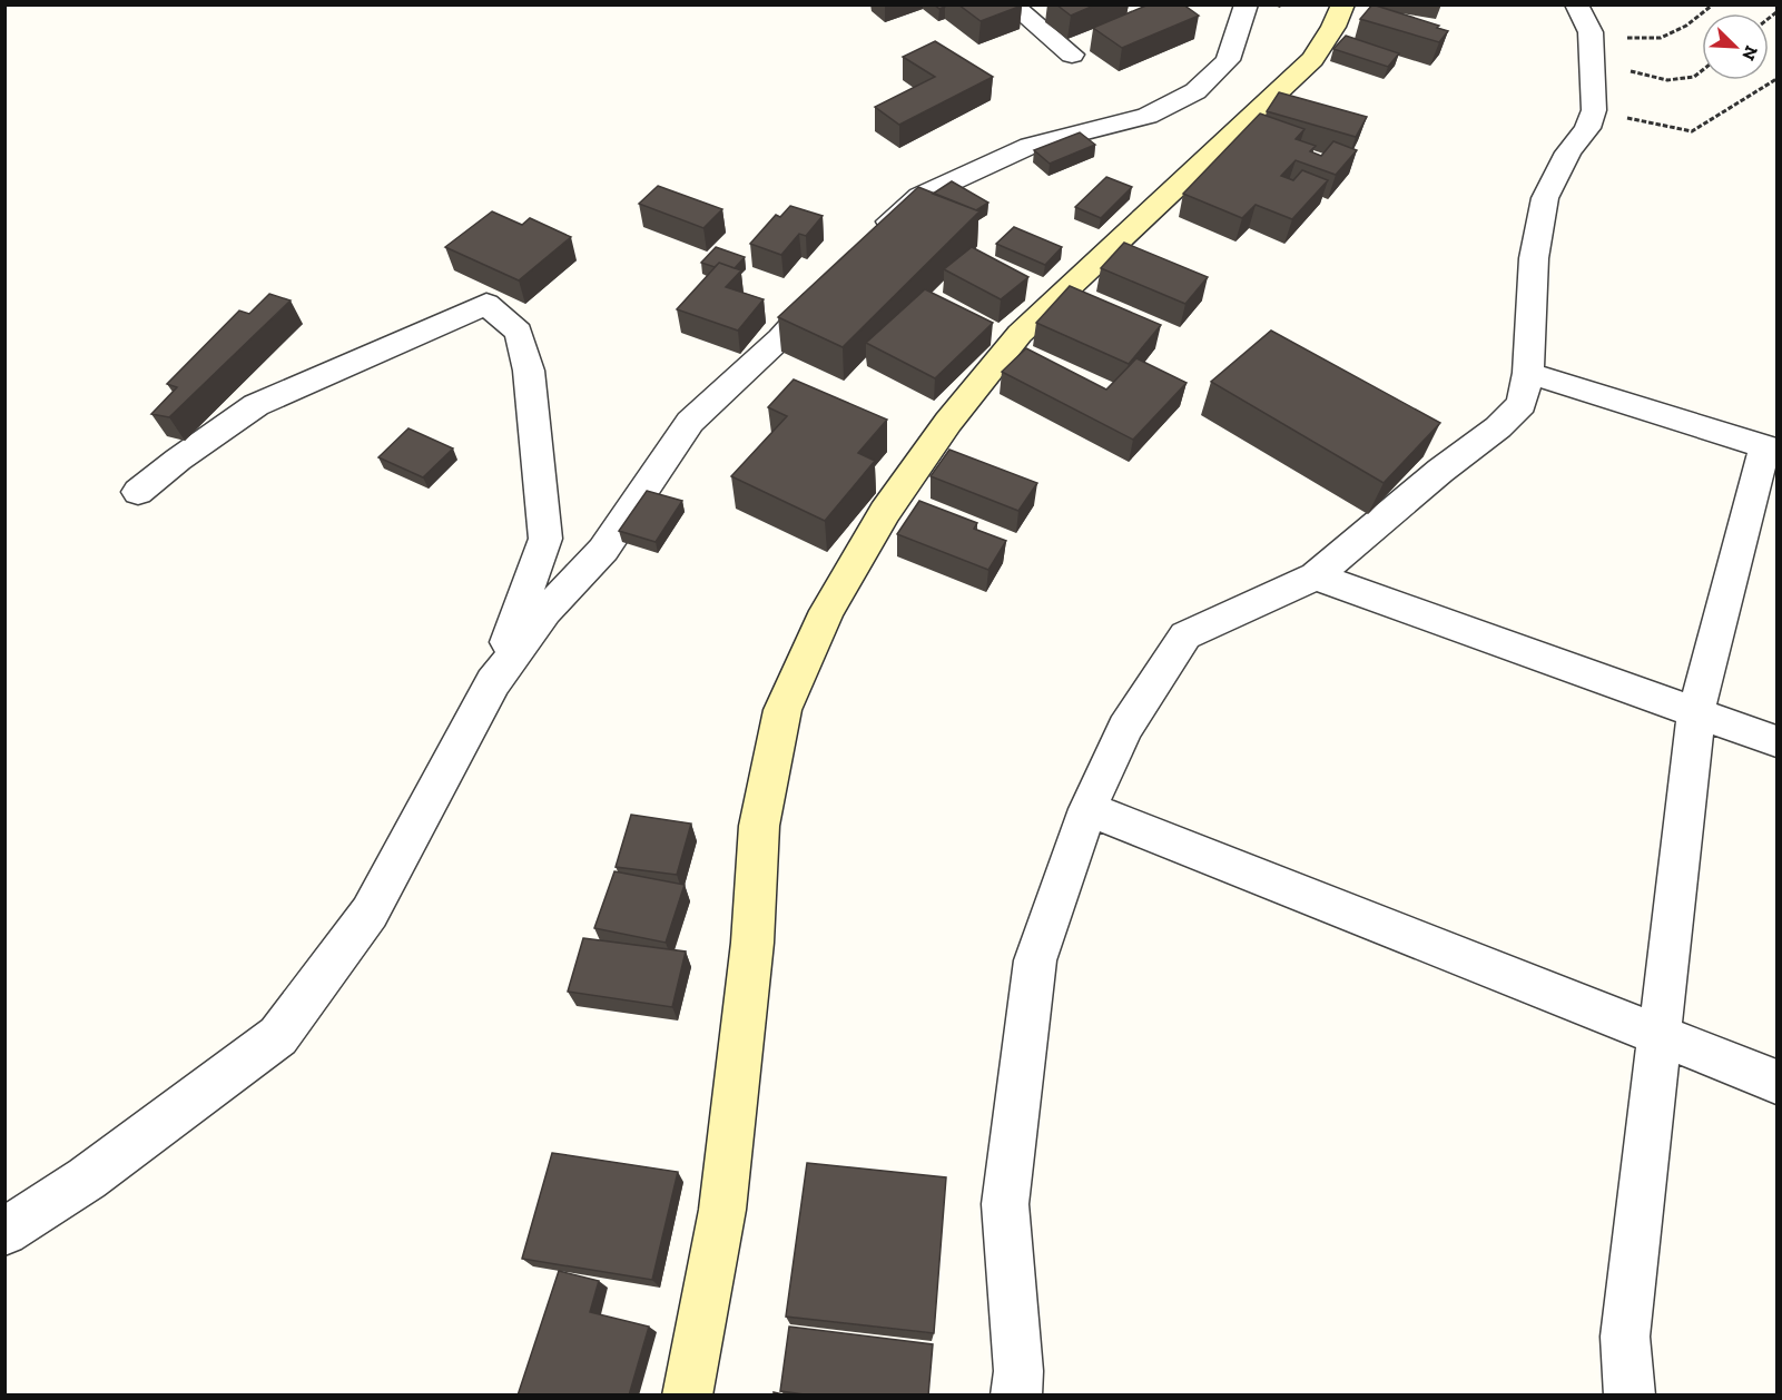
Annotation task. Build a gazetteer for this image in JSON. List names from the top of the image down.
{
  "north": "bottom right"
}
